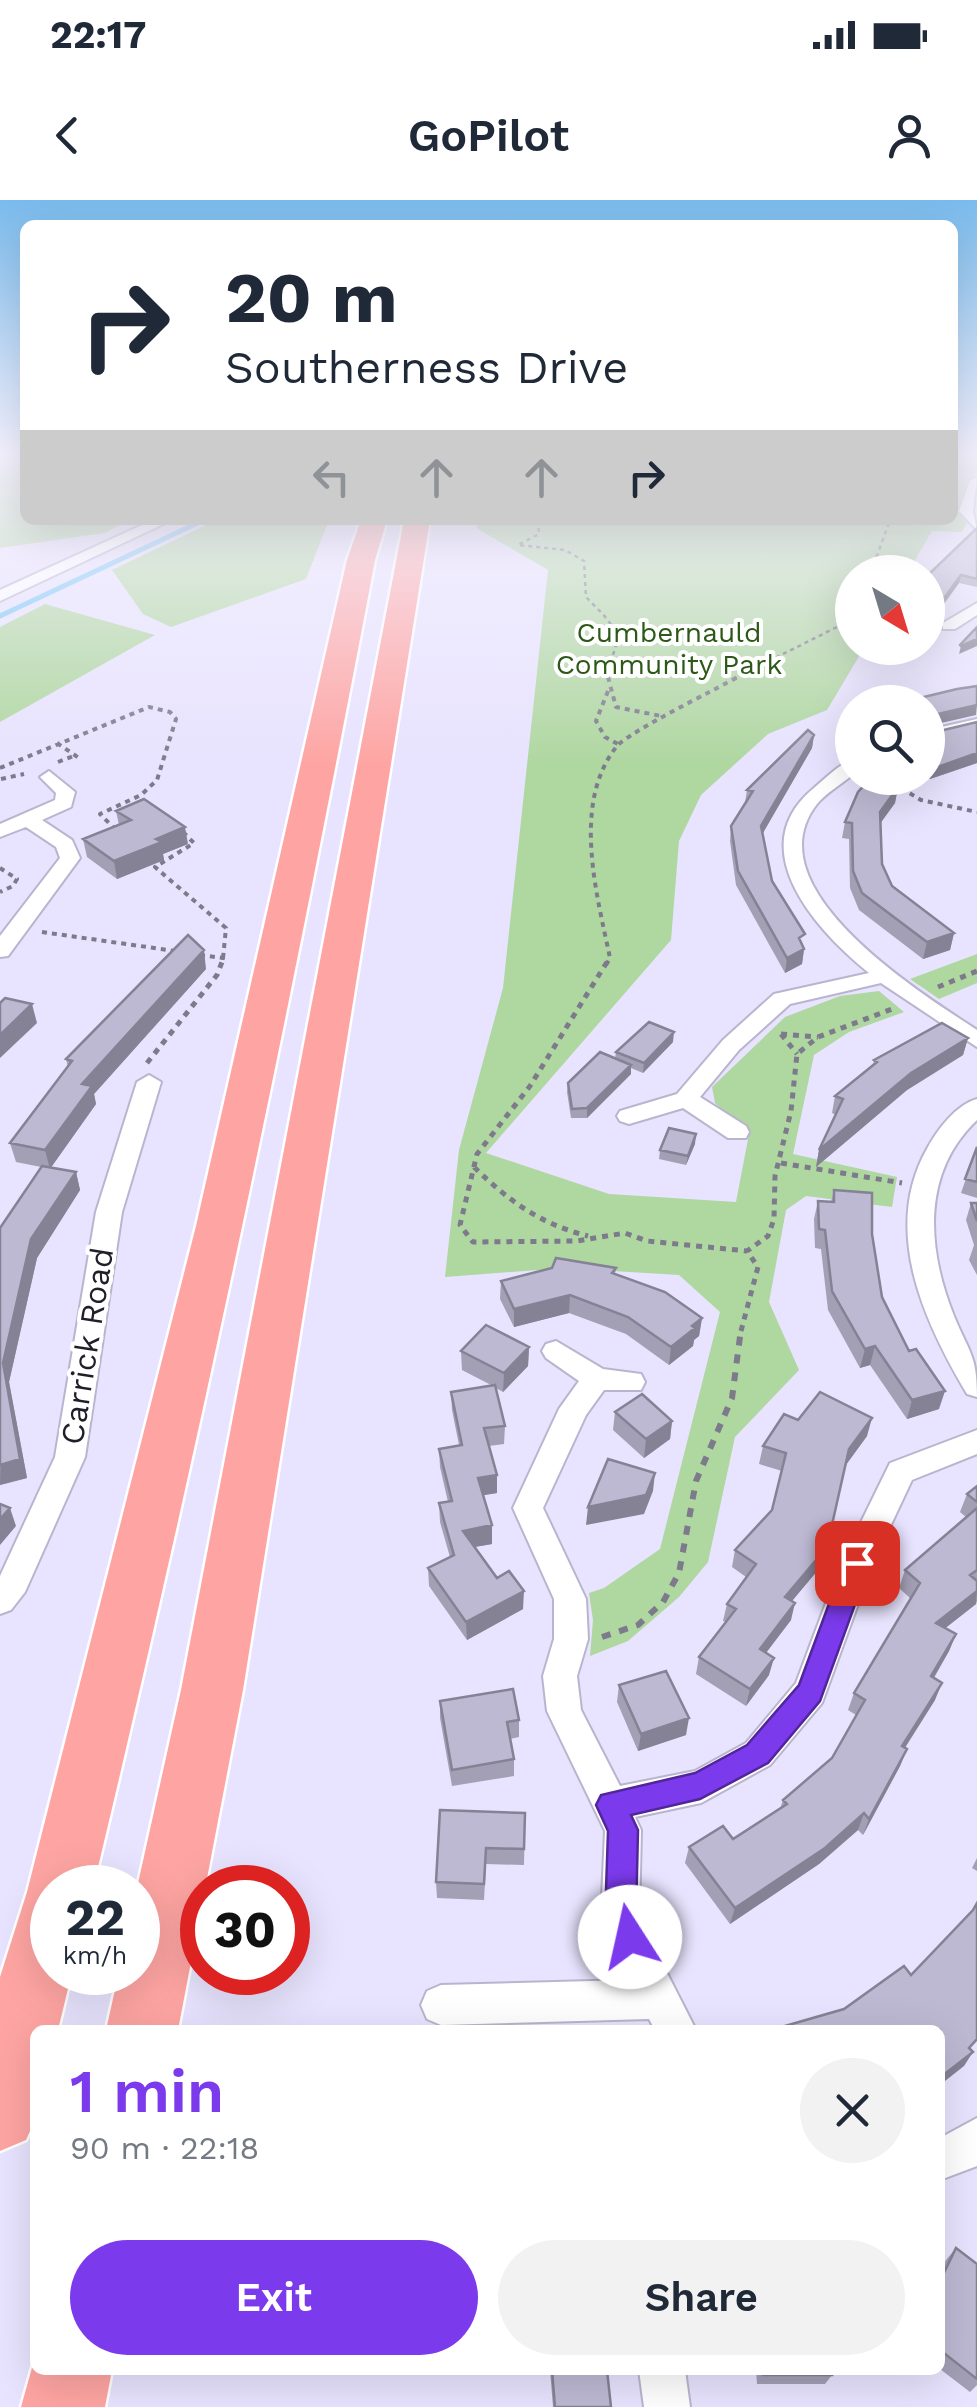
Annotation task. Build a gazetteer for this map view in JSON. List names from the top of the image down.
{
  "streets": {
    "street": ["Carrick Road"]
  },
  "parks": ["Cumbernauld Community Park"],
  "north": "bottom right",
  "page": {
    "status": "22:17",
    "header": "GoPilot",
    "turn": ["20 m", "Southerness Drive"],
    "speed": "22 km/h",
    "limit": "30",
    "heading": ["1 min", "90 m · 22:18"],
    "buttons": ["Exit", "Share"]
  }
}
